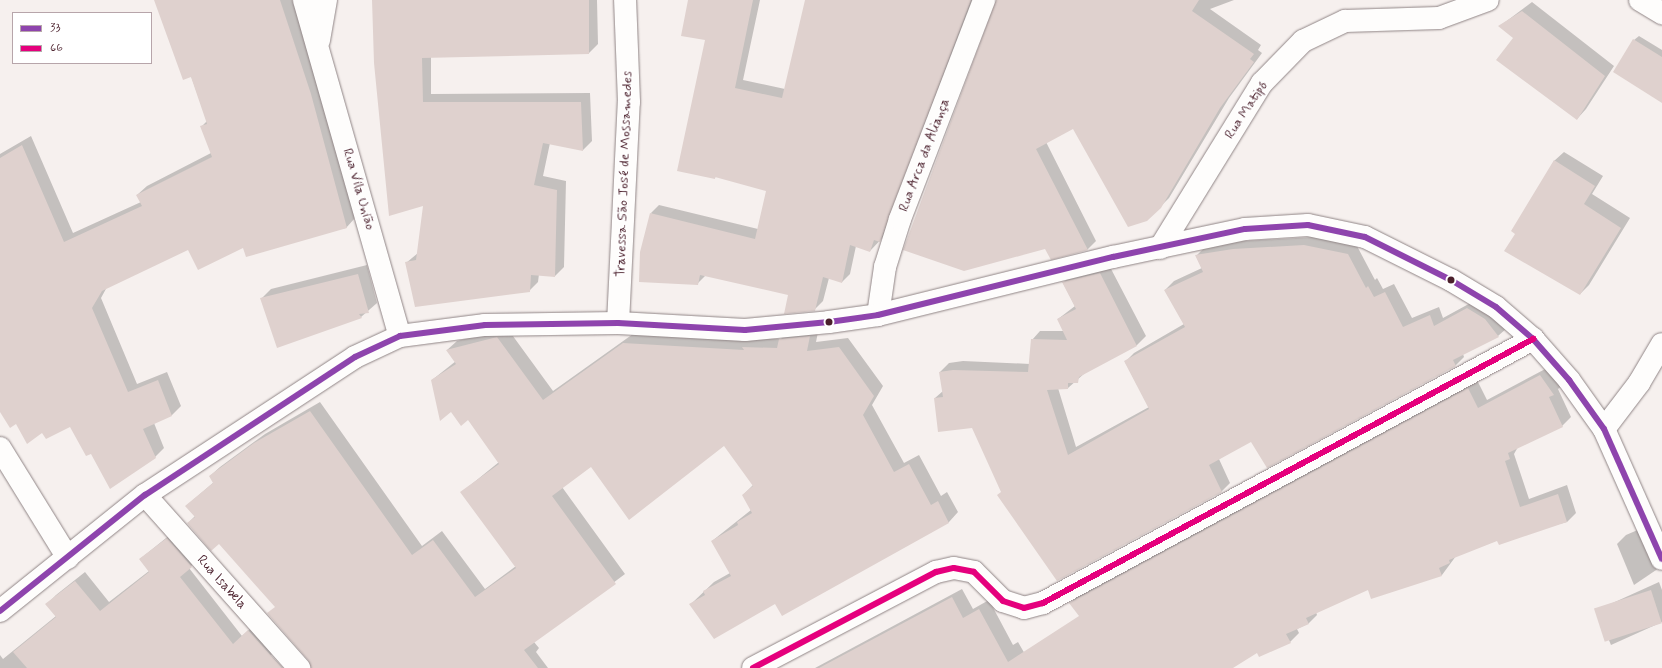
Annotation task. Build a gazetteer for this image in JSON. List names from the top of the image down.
{
  "streets": {
    "street": [
      "Rua Matipó",
      "Rua Arca da Aliança",
      "Travessa São José de Mossamedes",
      "Rua Vila União",
      "Rua Isabela"
    ]
  },
  "lines": ["transit line 33", "transit line 66"],
  "legend": ["33", "66"]
}
